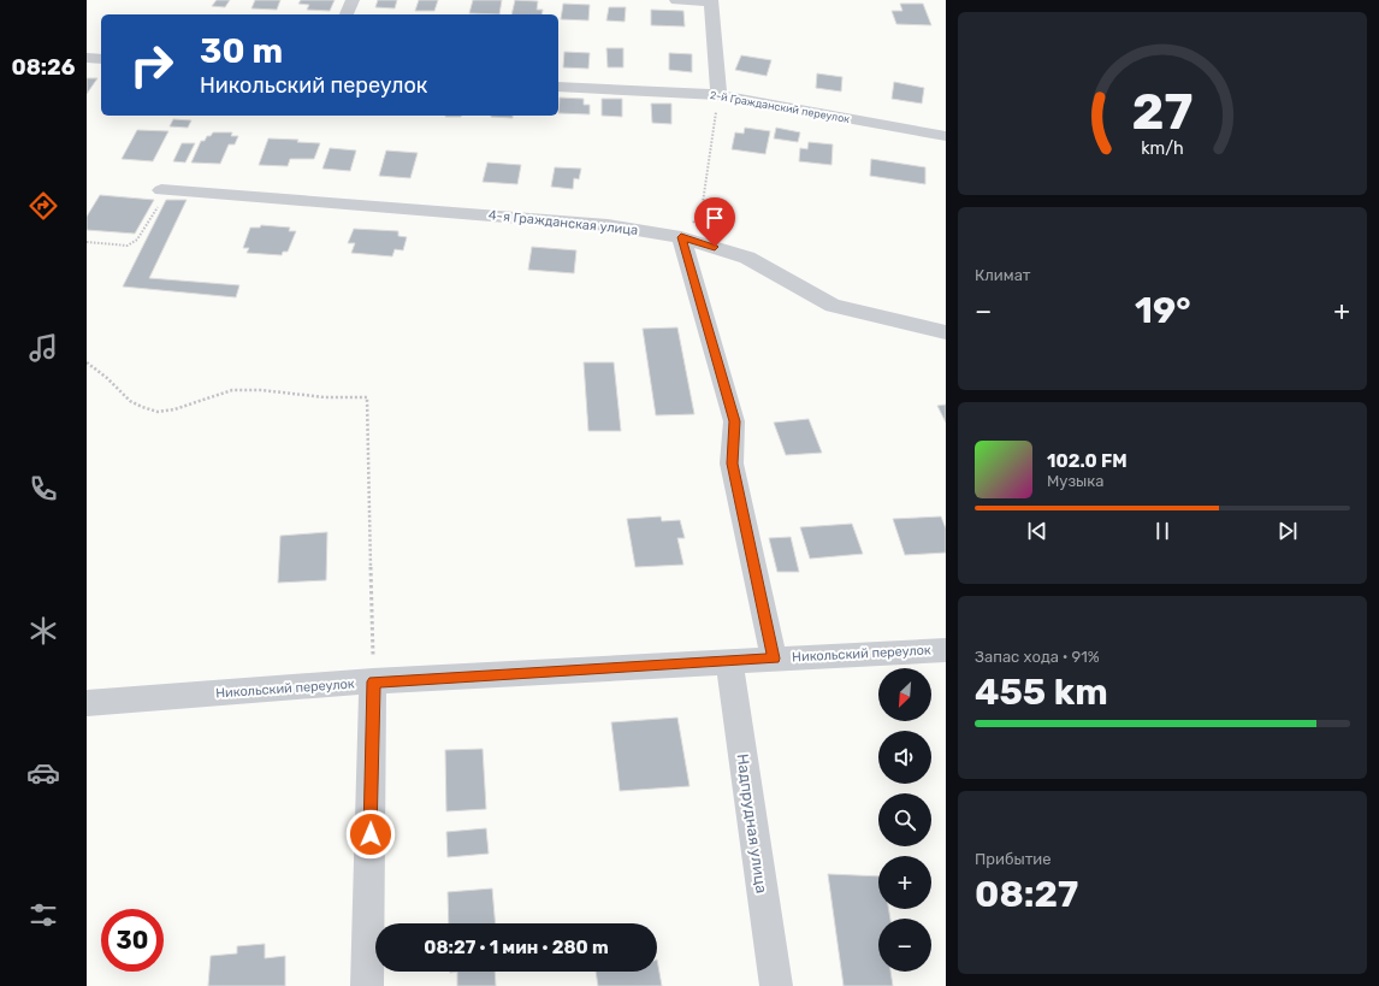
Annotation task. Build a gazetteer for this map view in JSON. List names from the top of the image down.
{
  "streets": {
    "street": [
      "2-й Гражданский переулок",
      "4-я Гражданская улица",
      "Никольский переулок",
      "Надпрудная улица"
    ]
  },
  "crossings": [
    ["Никольский переулок", "Надпрудная улица"]
  ],
  "north": "bottom left",
  "page": {
    "tabs": "08:26",
    "turn": ["30 m", "Никольский переулок"],
    "tile": [
      "Климат",
      ["Запас хода · 91%", "455 km"],
      ["Прибытие", "08:27"]
    ],
    "heat": ["−", "19°", "+"],
    "song": ["102.0 FM", "Музыка"],
    "map_buttons": ["+", "−"],
    "limit": "30",
    "trip": "08:27 · 1 мин · 280 m",
    "gauge": ["27", "km/h"]
  }
}
